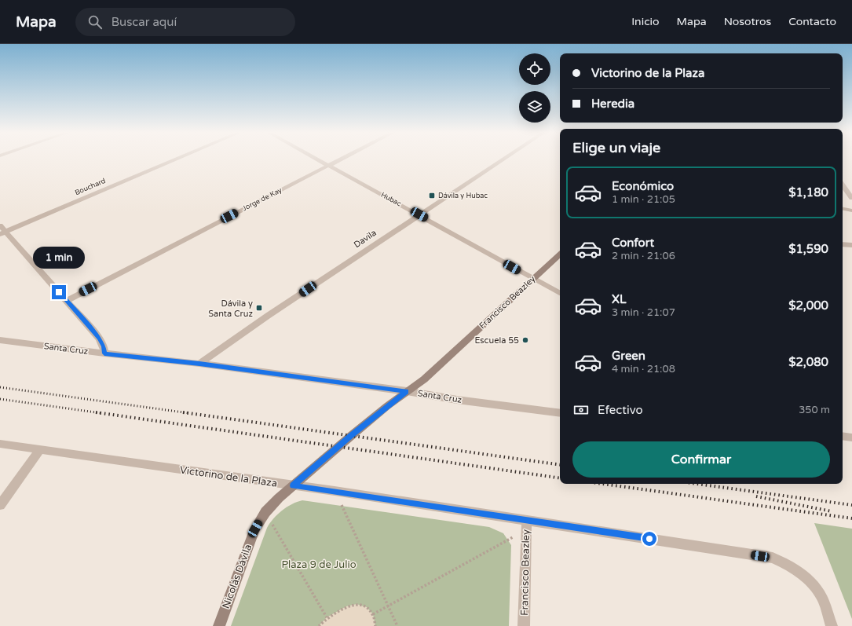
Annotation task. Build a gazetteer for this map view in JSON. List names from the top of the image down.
{
  "streets": {
    "street": [
      "Bouchard",
      "Jorge de Kay",
      "Hubac",
      "Davila",
      "Francisco Beazley",
      "Santa Cruz",
      "Victorino de la Plaza",
      "Nicolás Dávila"
    ]
  },
  "crossings": [
    ["Jorge de Kay", "Hubac"],
    ["Hubac", "Davila"],
    ["Hubac", "Francisco Beazley"],
    ["Davila", "Santa Cruz"],
    ["Francisco Beazley", "Santa Cruz"],
    ["Francisco Beazley", "Victorino de la Plaza"],
    ["Francisco Beazley", "Nicolás Dávila"],
    ["Victorino de la Plaza", "Nicolás Dávila"]
  ],
  "parks": ["Plaza 9 de Julio"],
  "places": {
    "transit": ["Dávila y Hubac", "Dávila y Santa Cruz"],
    "other": ["Escuela 55"]
  },
  "page": {
    "header": "Mapa",
    "search": "Buscar aquí",
    "nav": [
      "Inicio",
      "Mapa",
      "Nosotros",
      "Contacto"
    ],
    "banner": ["Victorino de la Plaza", "Heredia"],
    "heading": "Elige un viaje",
    "list": [
      {
        "name": "Económico",
        "note": "1 min · 21:05",
        "value": "$1,180"
      },
      {
        "name": "Confort",
        "note": "2 min · 21:06",
        "value": "$1,590"
      },
      {
        "name": "XL",
        "note": "3 min · 21:07",
        "value": "$2,000"
      },
      {
        "name": "Green",
        "note": "4 min · 21:08",
        "value": "$2,080"
      }
    ],
    "bubble": "1 min",
    "pay": ["Efectivo", "350 m"],
    "buttons": "Confirmar"
  }
}
